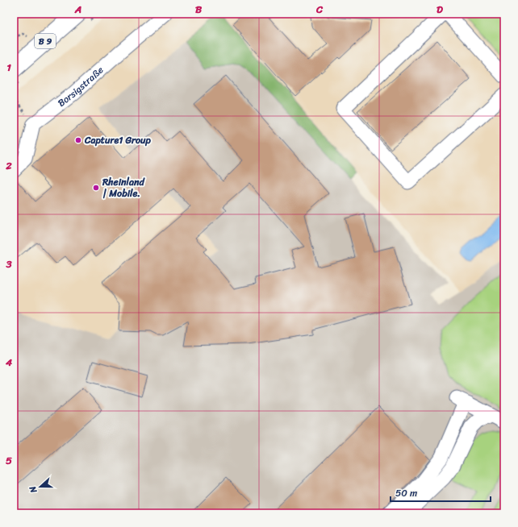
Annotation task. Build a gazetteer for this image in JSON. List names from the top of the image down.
{
  "streets": {
    "main road": ["B 9"],
    "street": ["Borsigstraße"]
  },
  "places": ["Capture1 Group", "Rheinland | Mobile."],
  "scale_bar": "50 m",
  "north": "left",
  "grid": {
    "columns": [
      "A",
      "B",
      "C",
      "D"
    ],
    "rows": [
      "1",
      "2",
      "3",
      "4",
      "5"
    ]
  }
}
